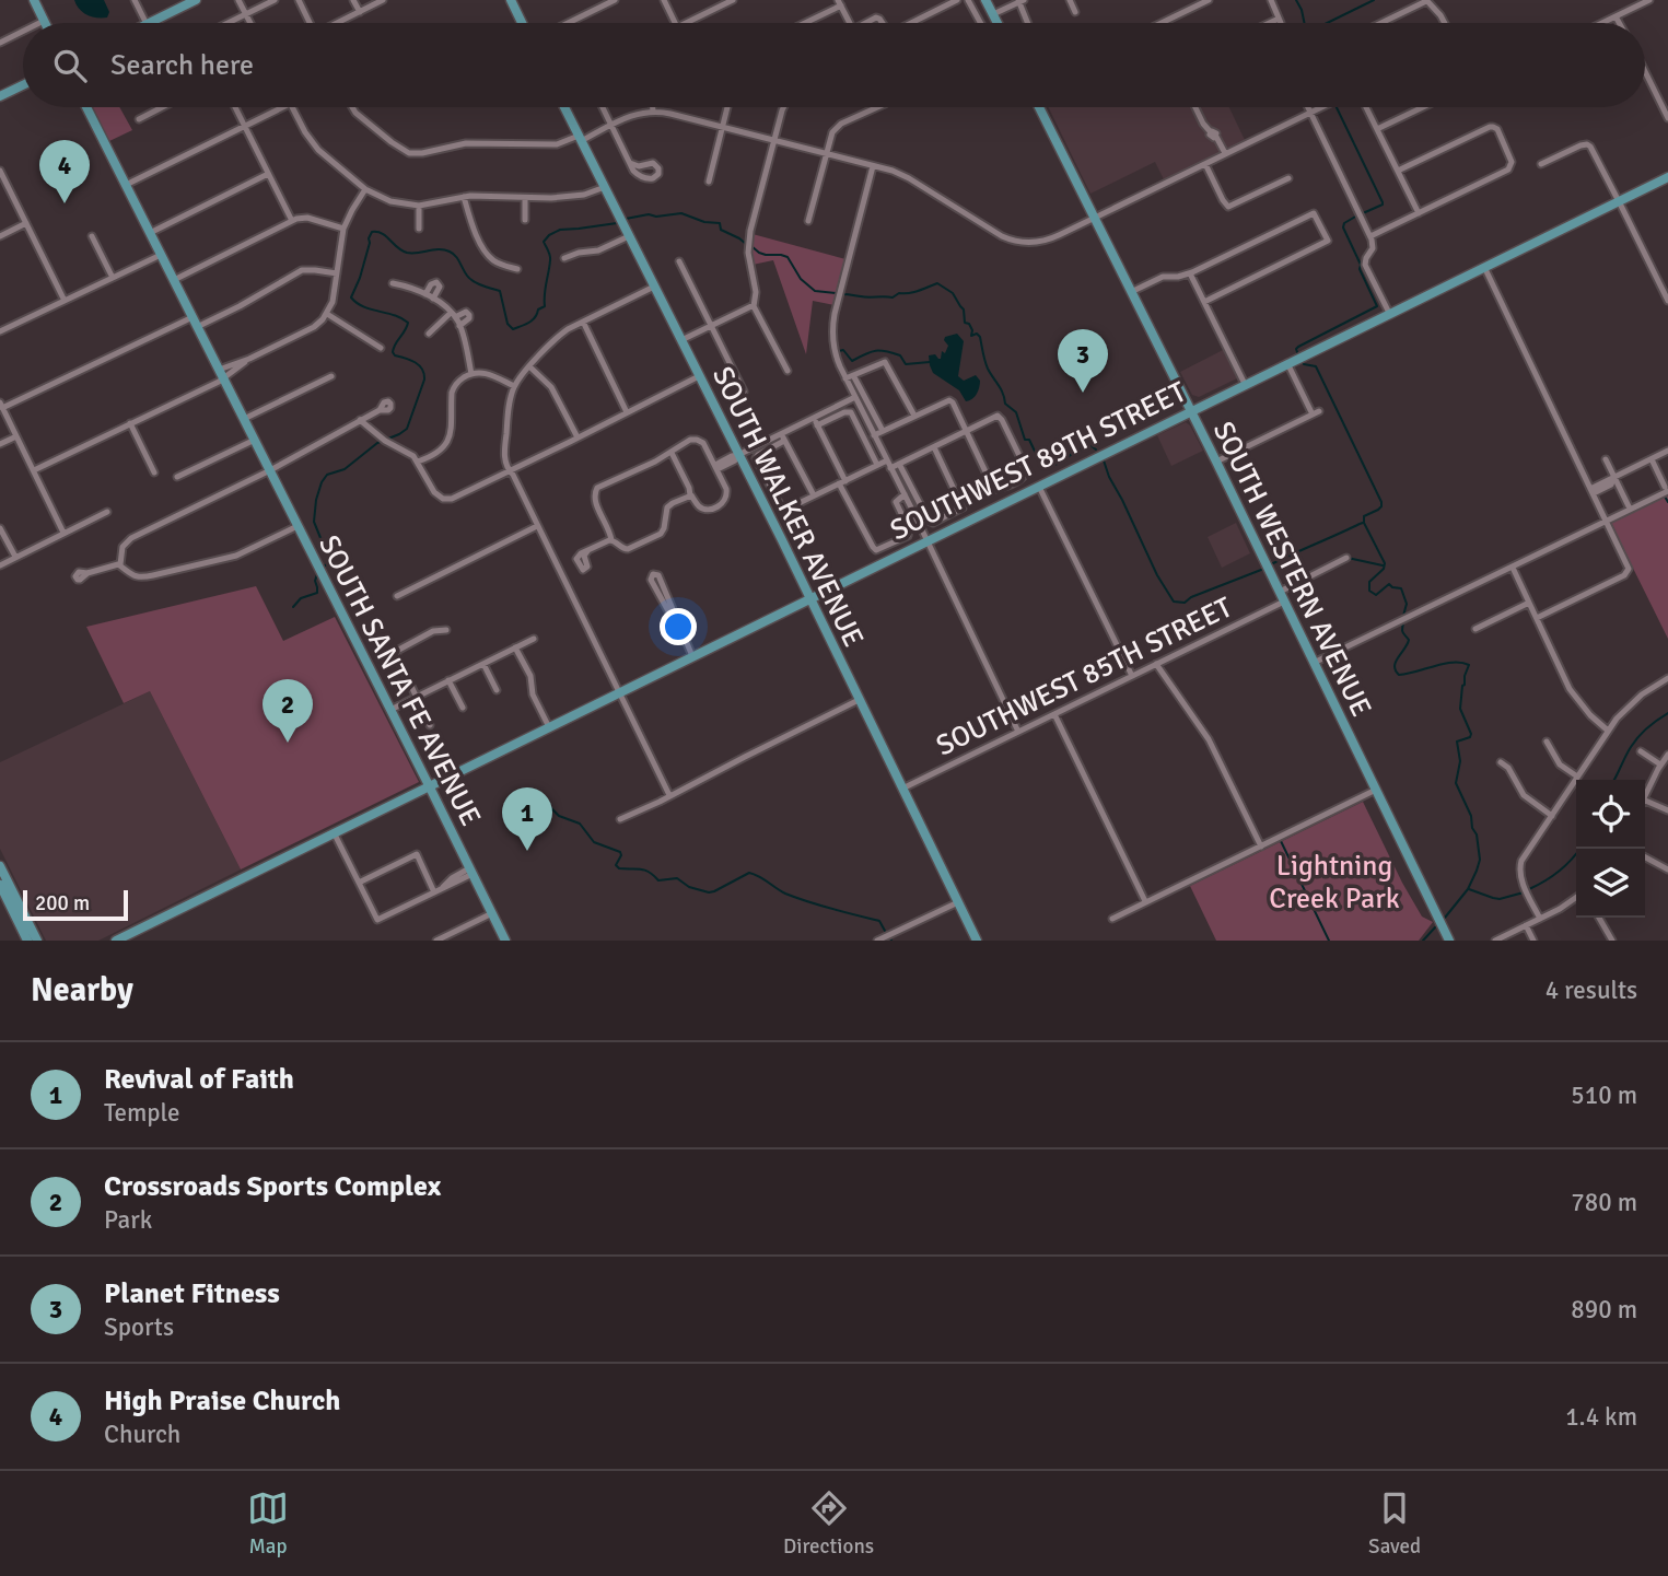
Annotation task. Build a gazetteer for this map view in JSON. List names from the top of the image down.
{
  "streets": {
    "main road": [
      "SOUTHWEST 89TH STREET",
      "SOUTH WALKER AVENUE",
      "SOUTH WESTERN AVENUE",
      "SOUTH SANTA FE AVENUE"
    ],
    "street": ["SOUTHWEST 85TH STREET"]
  },
  "crossings": [
    ["SOUTHWEST 89TH STREET", "SOUTH WALKER AVENUE"],
    ["SOUTHWEST 89TH STREET", "SOUTH WESTERN AVENUE"],
    ["SOUTHWEST 89TH STREET", "SOUTH SANTA FE AVENUE"],
    ["SOUTH WALKER AVENUE", "SOUTHWEST 85TH STREET"],
    ["SOUTH WESTERN AVENUE", "SOUTHWEST 85TH STREET"]
  ],
  "parks": ["Lightning Creek Park"],
  "scale_bar": "200 m",
  "page": {
    "search": "Search here",
    "pins": [
      "4",
      "3",
      "2",
      "1"
    ],
    "scale": "200 m",
    "heading": ["Nearby", "4 results"],
    "list": [
      {
        "mark": "1",
        "name": "Revival of Faith",
        "note": "Temple",
        "value": "510 m"
      },
      {
        "mark": "2",
        "name": "Crossroads Sports Complex",
        "note": "Park",
        "value": "780 m"
      },
      {
        "mark": "3",
        "name": "Planet Fitness",
        "note": "Sports",
        "value": "890 m"
      },
      {
        "mark": "4",
        "name": "High Praise Church",
        "note": "Church",
        "value": "1.4 km"
      }
    ],
    "nav": ["Map", "Directions", "Saved"]
  }
}
